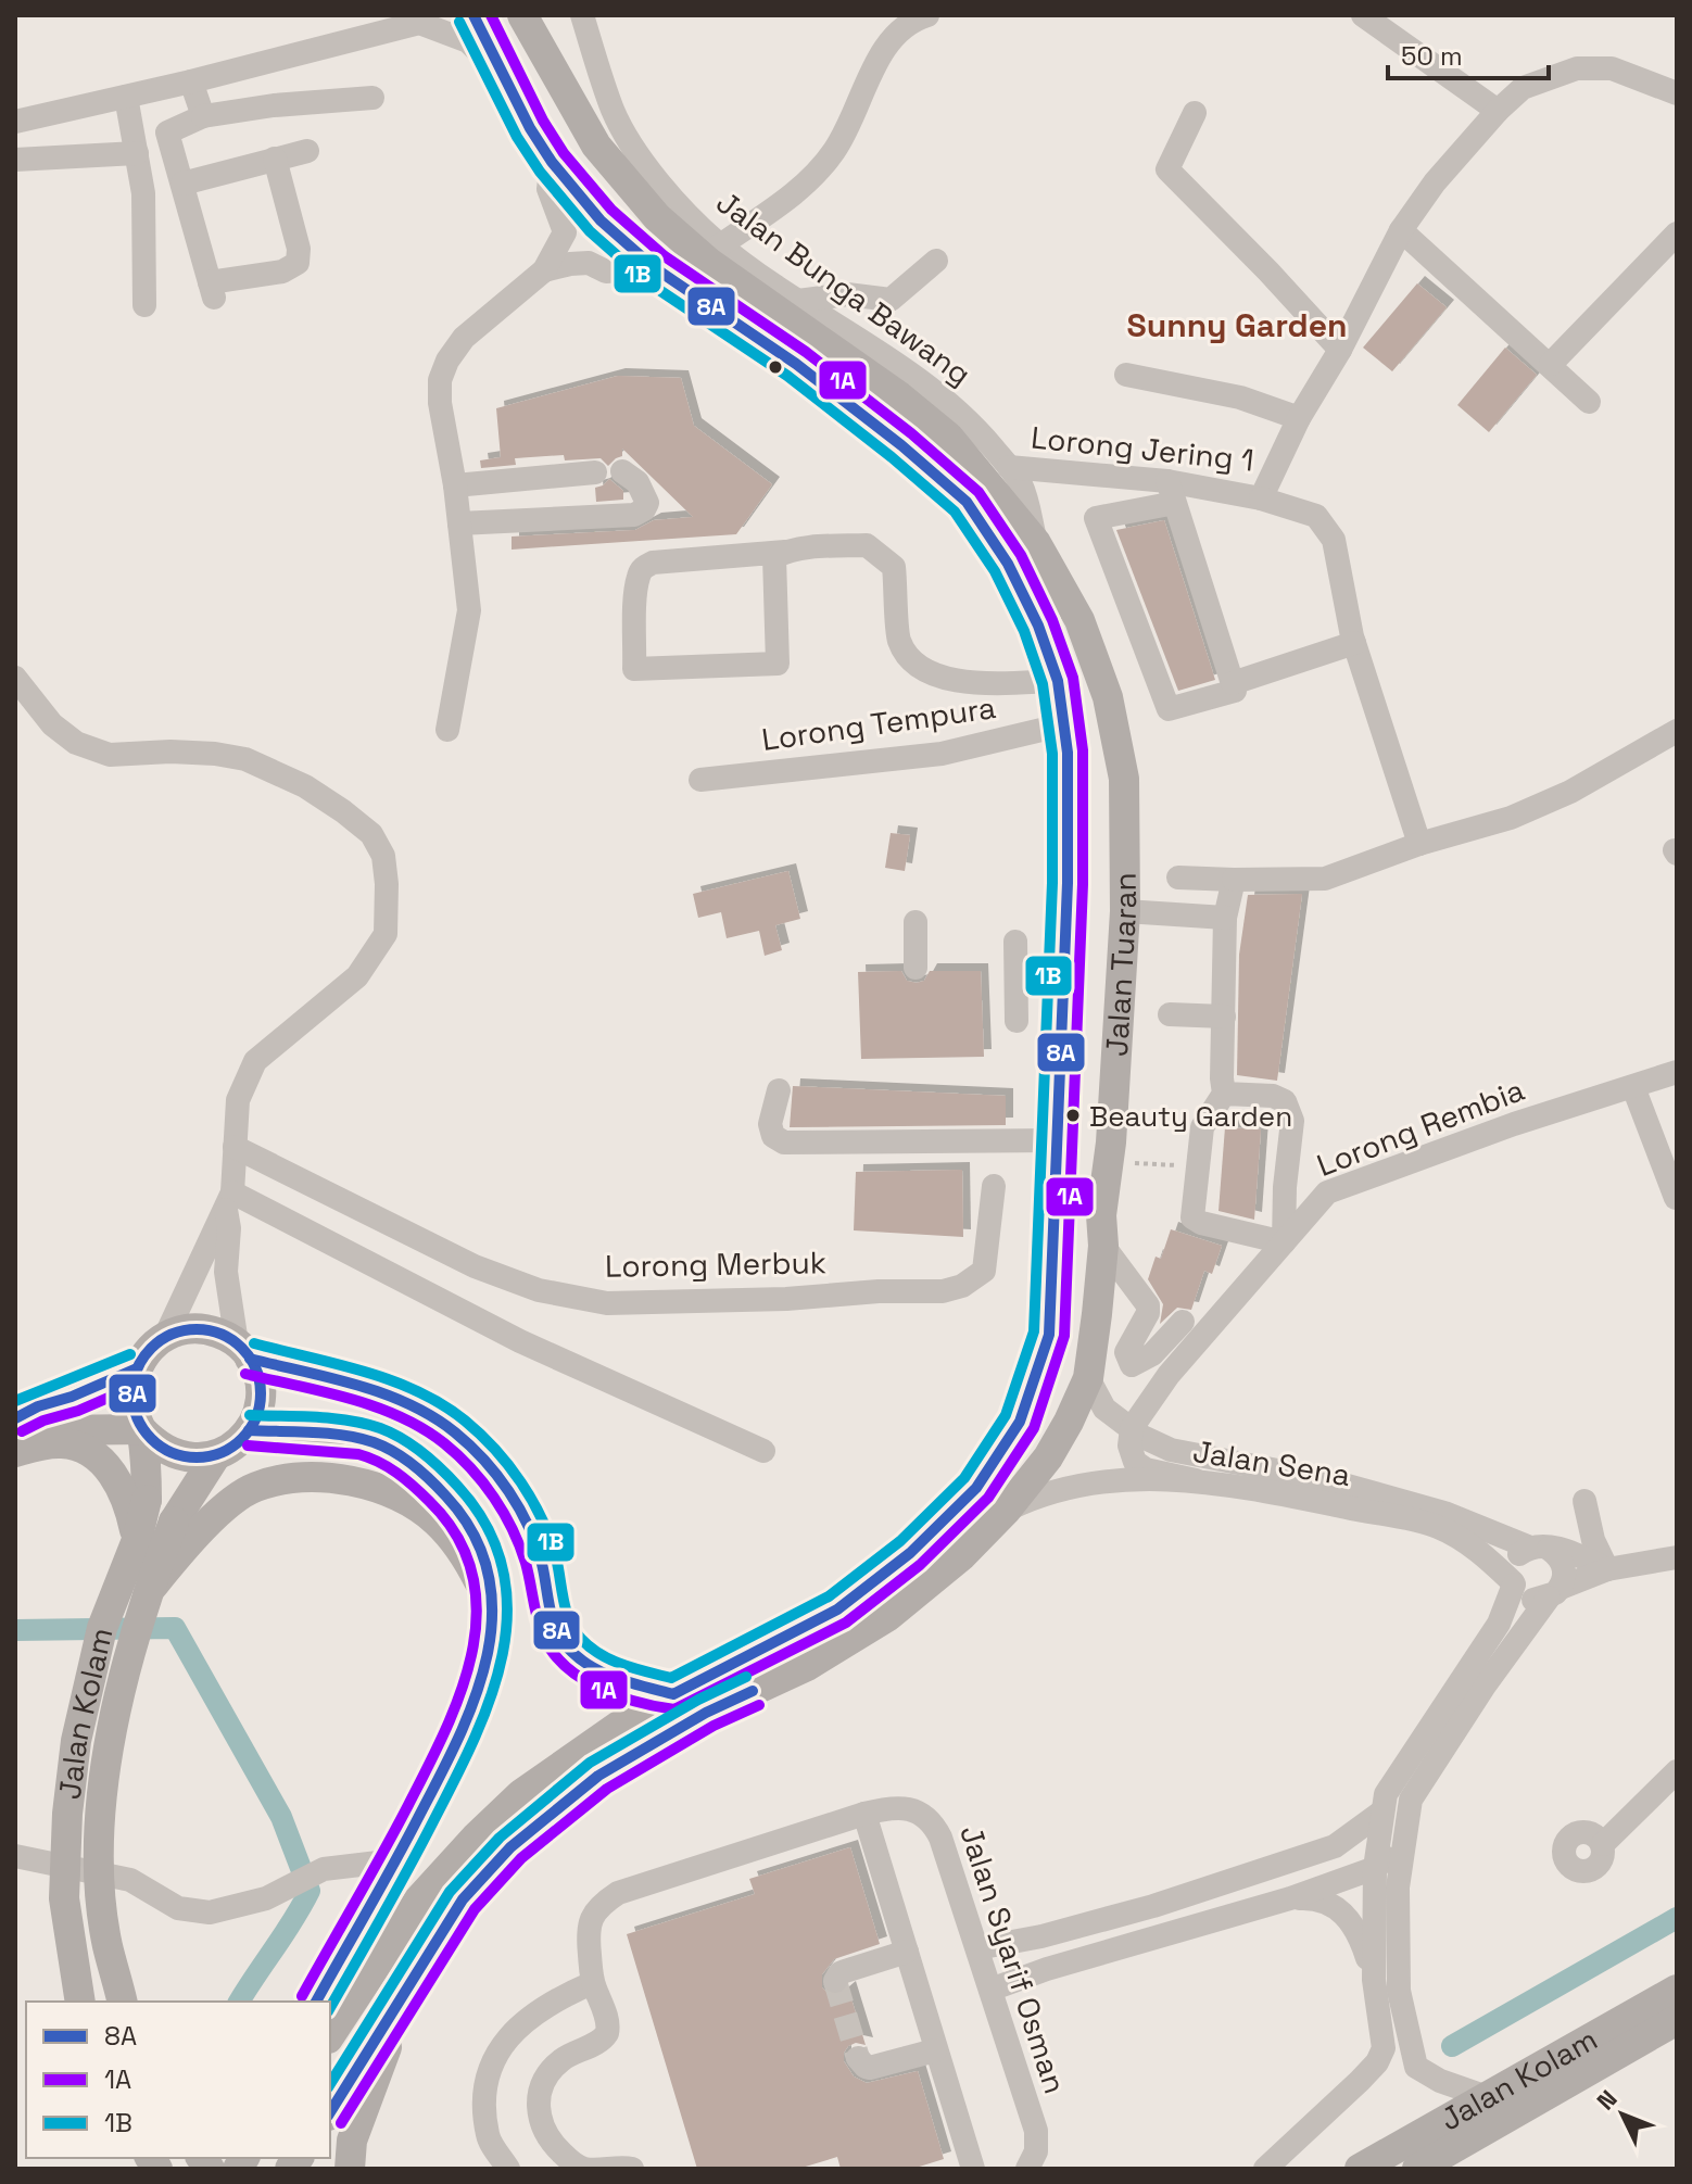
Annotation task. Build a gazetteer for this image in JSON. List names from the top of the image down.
{
  "streets": {
    "main road": ["Jalan Tuaran", "Jalan Kolam"],
    "street": [
      "Jalan Bunga Bawang",
      "Lorong Jering 1",
      "Lorong Tempura",
      "Lorong Rembia",
      "Lorong Merbuk",
      "Jalan Sena",
      "Jalan Syarif Osman"
    ]
  },
  "crossings": [
    ["Jalan Bunga Bawang", "Lorong Jering 1"],
    ["Jalan Bunga Bawang", "Jalan Tuaran"],
    ["Lorong Tempura", "Jalan Tuaran"],
    ["Jalan Tuaran", "Jalan Sena"],
    ["Lorong Rembia", "Jalan Sena"]
  ],
  "districts": ["Sunny Garden"],
  "places": ["Beauty Garden"],
  "lines": ["transit line 8A", "transit line 1A", "transit line 1B"],
  "legend": ["8A", "1A", "1B"],
  "scale_bar": "50 m",
  "north": "top left"
}
